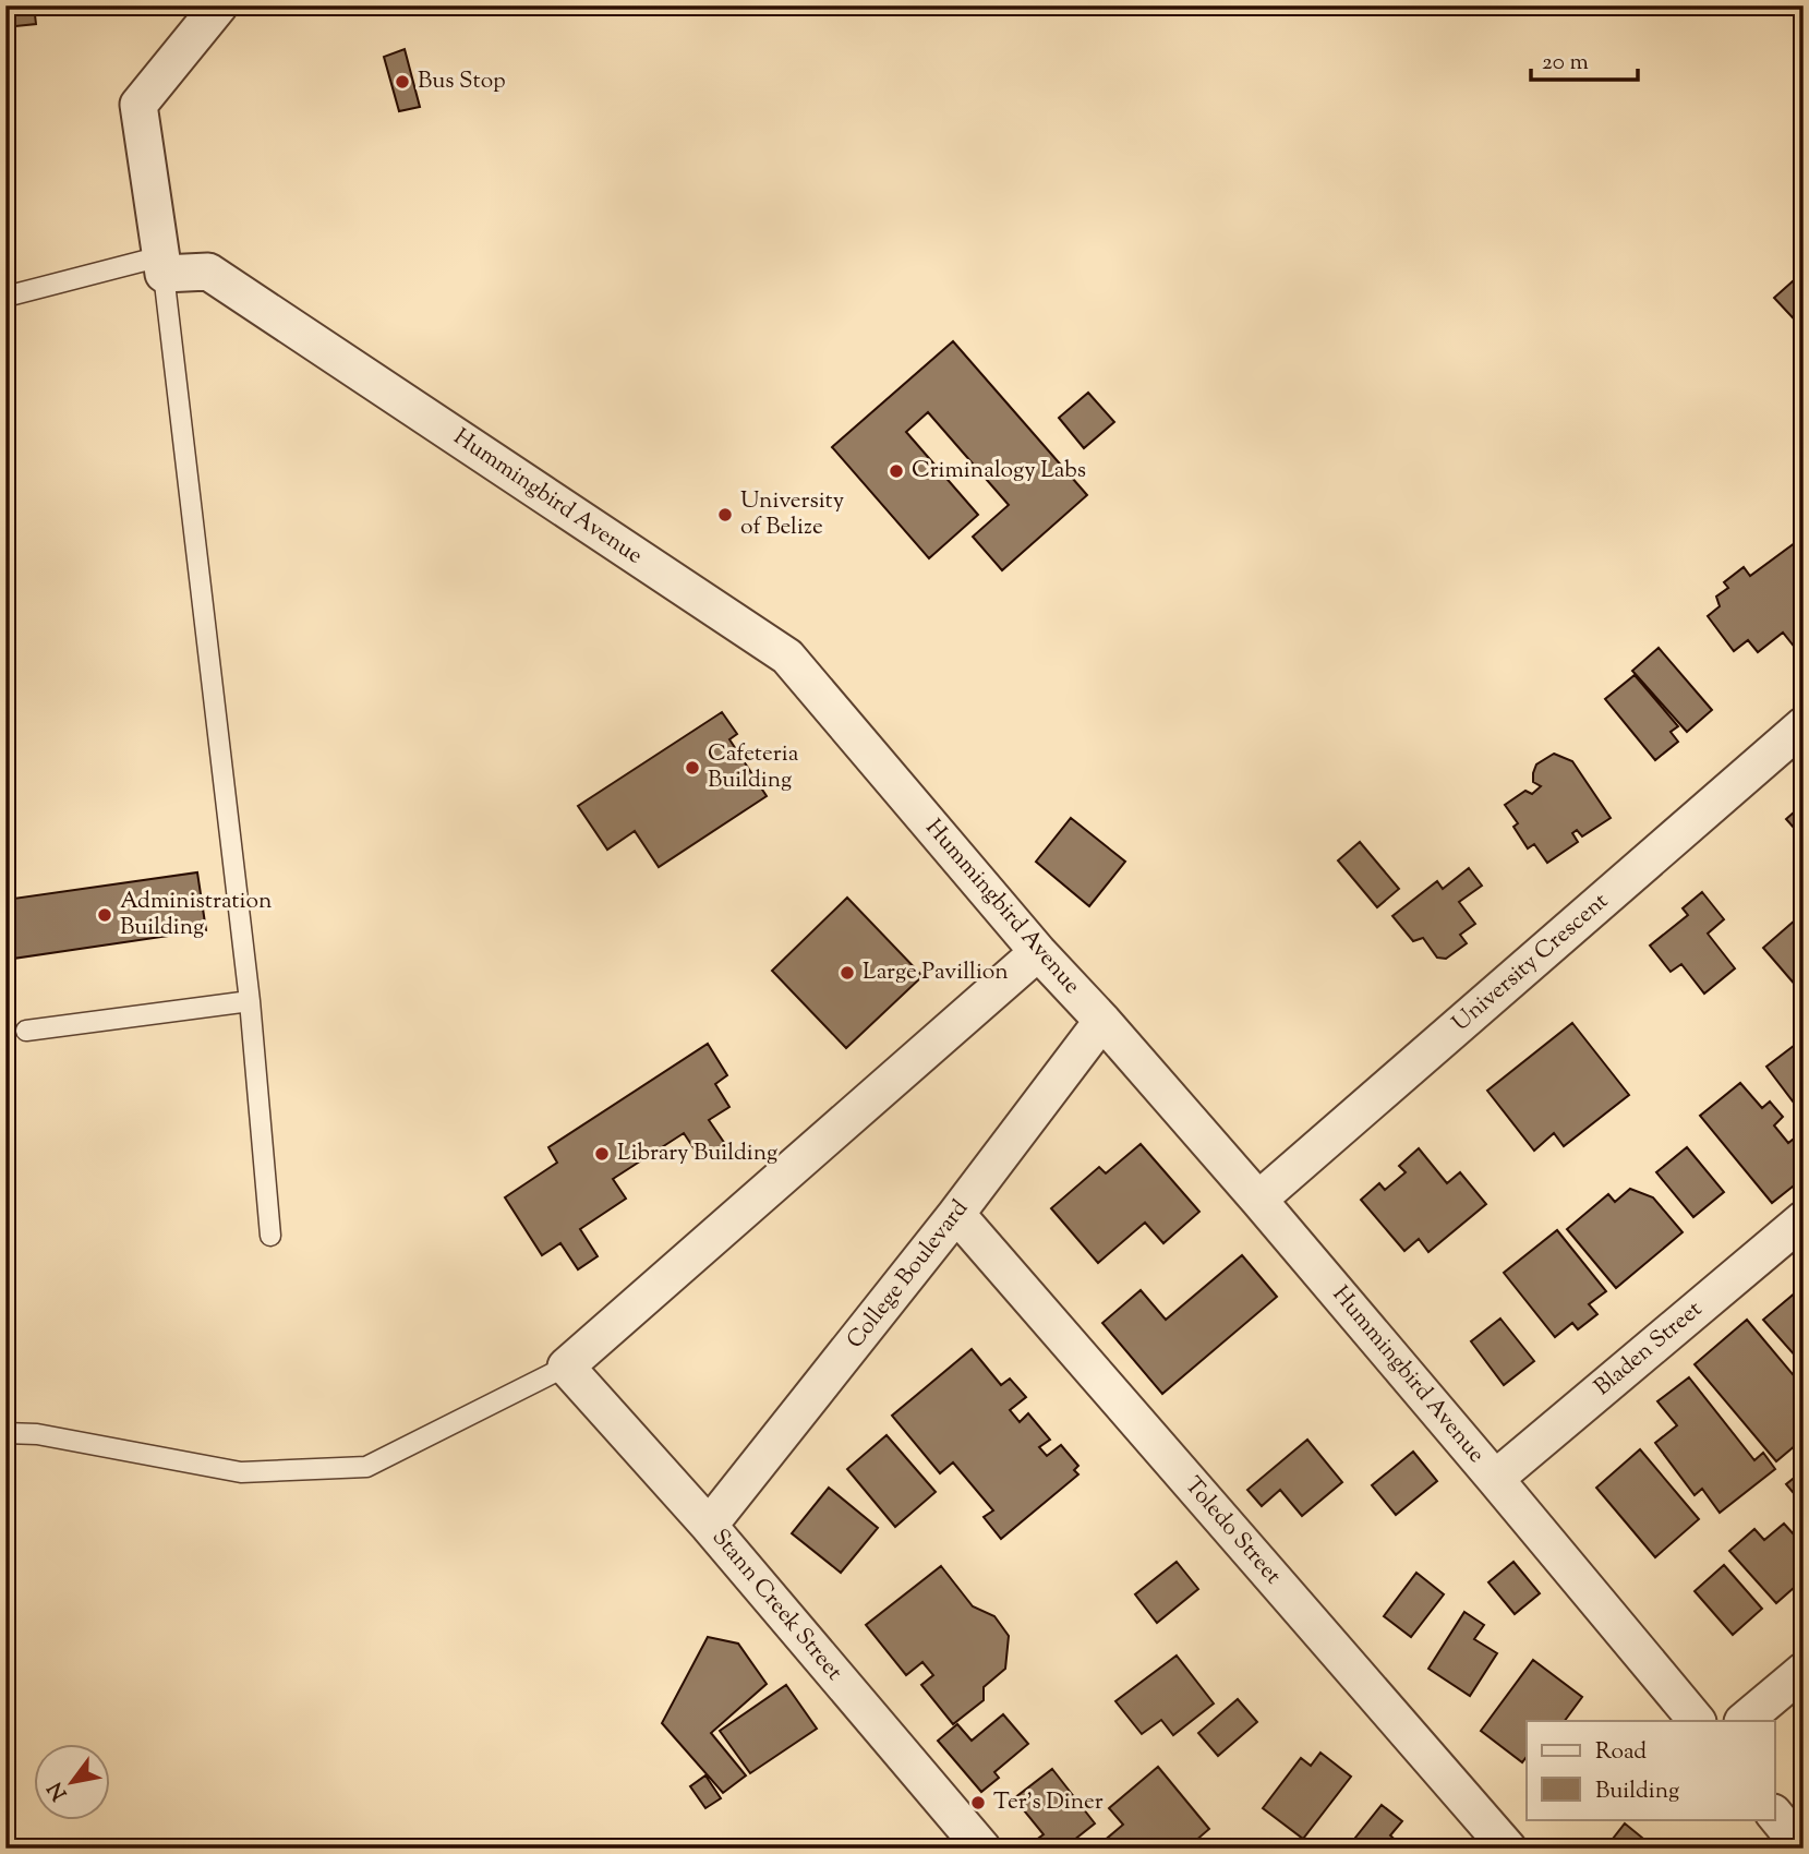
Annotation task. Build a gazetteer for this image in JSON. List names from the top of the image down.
{
  "streets": {
    "street": [
      "Hummingbird Avenue",
      "University Crescent",
      "College Boulevard",
      "Bladen Street",
      "Toledo Street",
      "Stann Creek Street"
    ]
  },
  "crossings": [
    ["Hummingbird Avenue", "University Crescent"],
    ["Hummingbird Avenue", "College Boulevard"],
    ["Hummingbird Avenue", "Bladen Street"],
    ["College Boulevard", "Toledo Street"],
    ["College Boulevard", "Stann Creek Street"]
  ],
  "places": [
    "Bus Stop",
    "Criminalogy Labs",
    "University of Belize",
    "Cafeteria Building",
    "Administration Building",
    "Large Pavillion",
    "Library Building",
    "Ter's Diner"
  ],
  "legend": ["Road", "Building"],
  "scale_bar": "20 m",
  "north": "bottom left"
}
